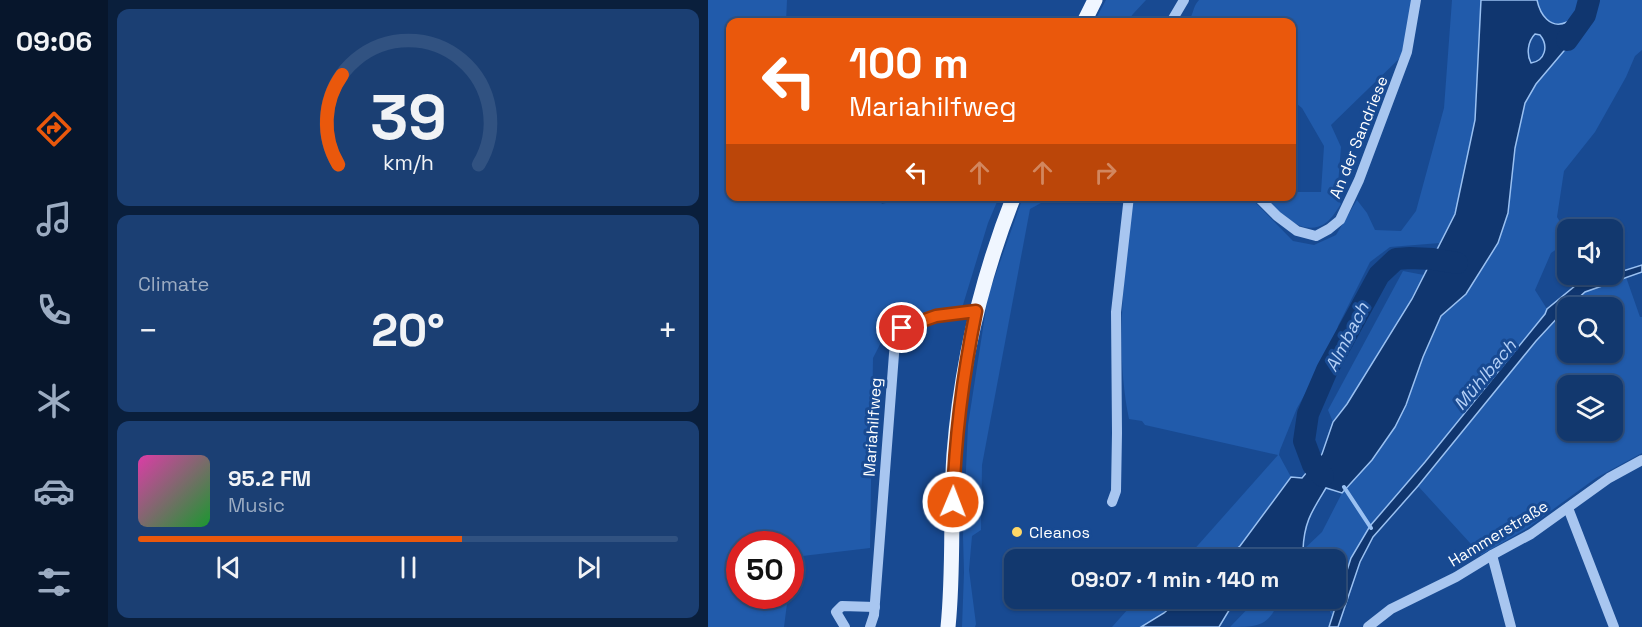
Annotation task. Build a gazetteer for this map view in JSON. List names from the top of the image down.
{
  "streets": {
    "street": ["An der Sandriese", "Mariahilfweg", "Hammerstraße"]
  },
  "water": ["Almbach", "Mühlbach"],
  "places": ["Cleanos"],
  "page": {
    "tabs": "09:06",
    "turn": ["100 m", "Mariahilfweg"],
    "tile": "Climate",
    "heat": ["−", "20°", "+"],
    "song": ["95.2 FM", "Music"],
    "limit": "50",
    "trip": "09:07 · 1 min · 140 m",
    "gauge": ["39", "km/h"]
  }
}
